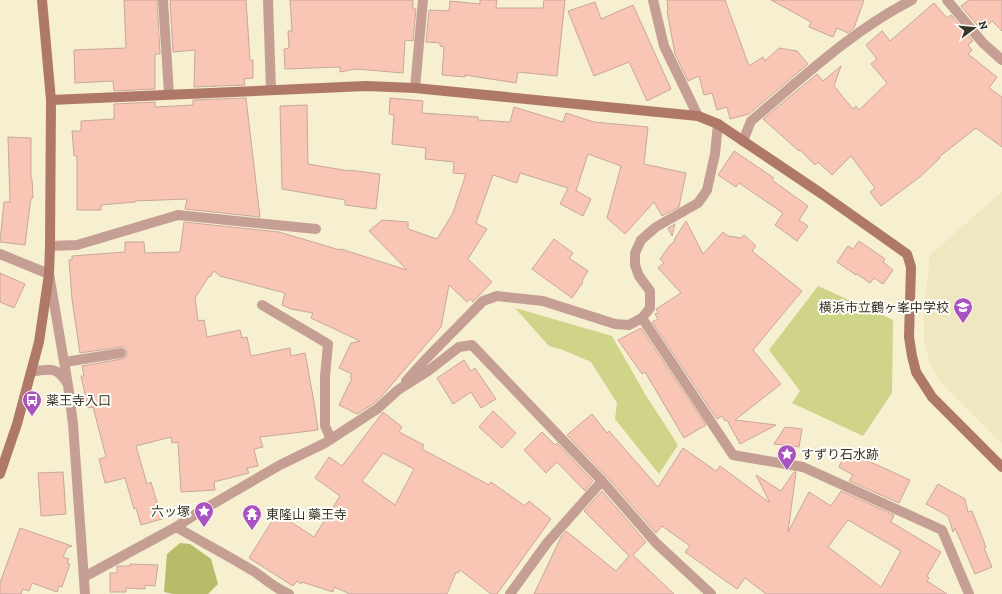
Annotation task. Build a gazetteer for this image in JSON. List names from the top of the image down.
{
  "places": {
    "school or university": ["横浜市立鶴ヶ峯中学校"],
    "bus stop": ["薬王寺入口"],
    "place": ["すずり石水跡", "六ッ塚"],
    "temple": ["東隆山 藥王寺"]
  },
  "north": "right"
}
